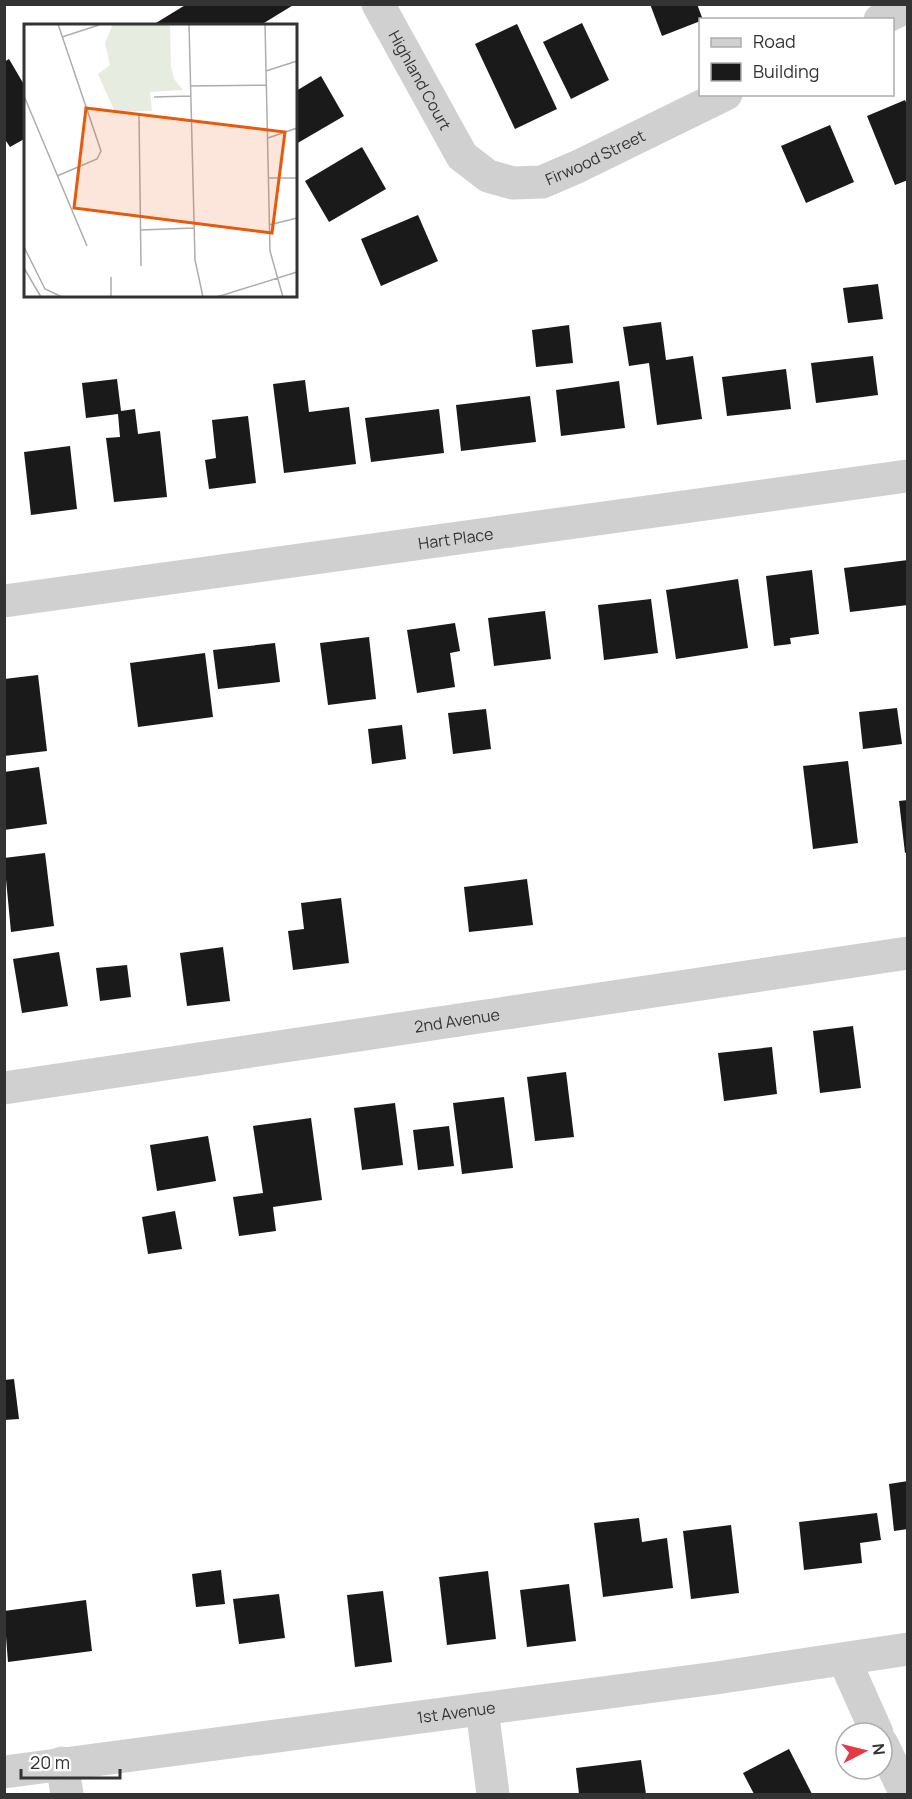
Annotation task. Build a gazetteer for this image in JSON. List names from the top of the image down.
{
  "streets": {
    "street": [
      "Highland Court",
      "Firwood Street",
      "Hart Place",
      "2nd Avenue",
      "1st Avenue"
    ]
  },
  "crossings": [
    ["Highland Court", "Firwood Street"]
  ],
  "legend": ["Road", "Building"],
  "scale_bar": "20 m",
  "north": "right"
}
